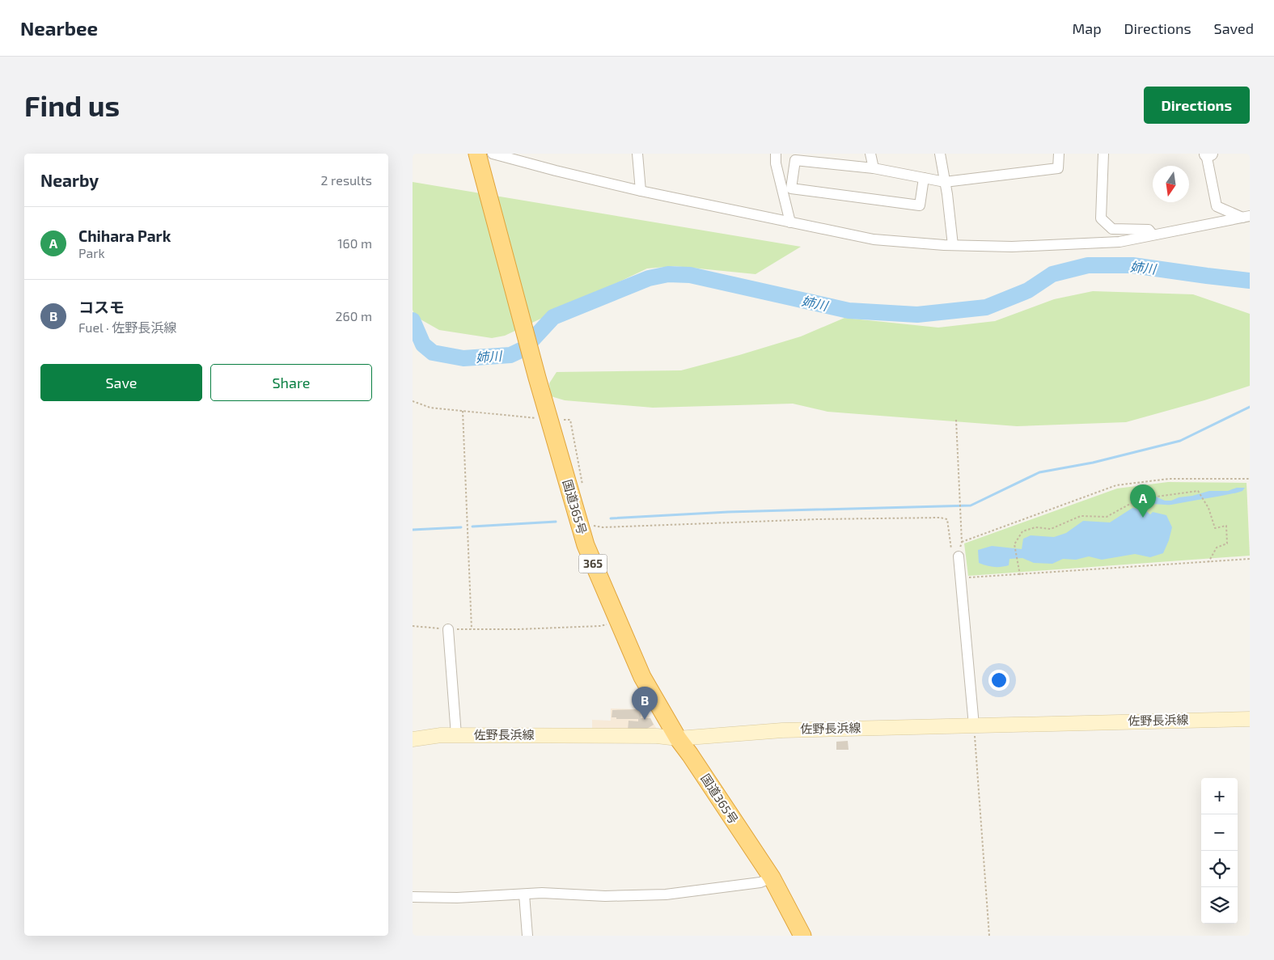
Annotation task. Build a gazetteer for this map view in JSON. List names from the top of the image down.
{
  "streets": {
    "highway": ["国道365号", "365"],
    "main road": ["佐野長浜線"]
  },
  "crossings": [
    ["国道365号", "佐野長浜線"]
  ],
  "water": ["姉川"],
  "north": "bottom",
  "page": {
    "header": "Nearbee",
    "nav": ["Map", "Directions", "Saved"],
    "buttons": [
      "Directions",
      ["Save", "Share"]
    ],
    "title": "Find us",
    "heading": ["Nearby", "2 results"],
    "list": [
      {
        "mark": "A",
        "name": "Chihara Park",
        "note": "Park",
        "value": "160 m"
      },
      {
        "mark": "B",
        "name": "コスモ",
        "note": "Fuel · 佐野長浜線",
        "value": "260 m"
      }
    ],
    "pins": ["A", "B"],
    "map_buttons": ["+", "−"]
  }
}
